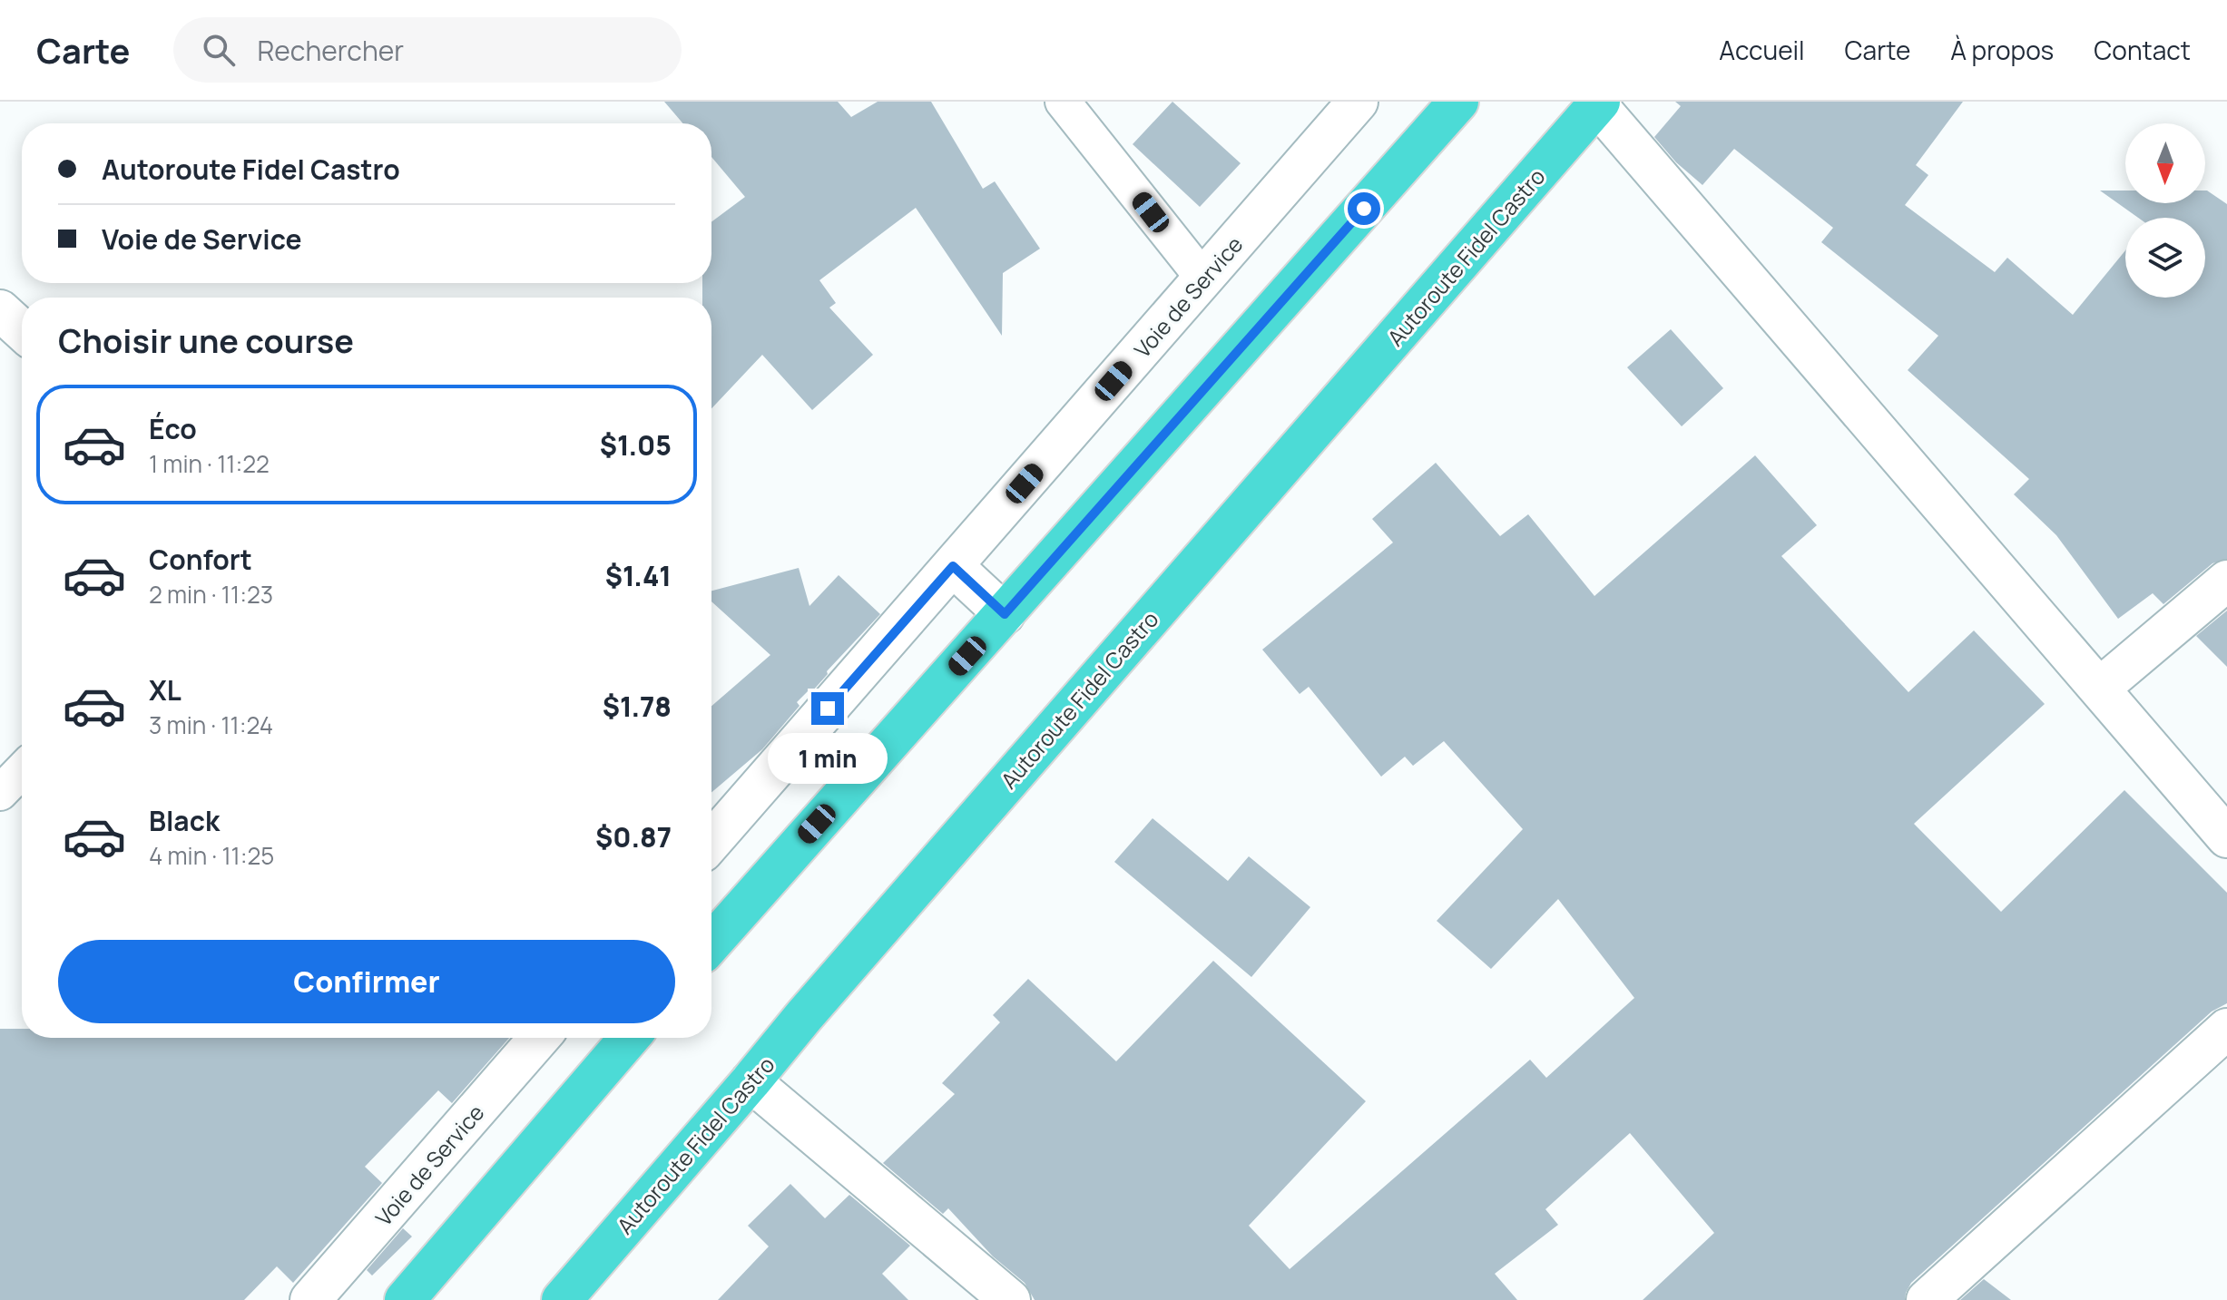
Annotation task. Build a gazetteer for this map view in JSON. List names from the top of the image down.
{
  "streets": {
    "highway": ["Autoroute Fidel Castro"],
    "street": ["Voie de Service"]
  },
  "north": "bottom",
  "page": {
    "header": "Carte",
    "search": "Rechercher",
    "nav": [
      "Accueil",
      "Carte",
      "À propos",
      "Contact"
    ],
    "banner": ["Autoroute Fidel Castro", "Voie de Service"],
    "heading": "Choisir une course",
    "list": [
      {
        "name": "Éco",
        "note": "1 min · 11:22",
        "value": "$1.05"
      },
      {
        "name": "Confort",
        "note": "2 min · 11:23",
        "value": "$1.41"
      },
      {
        "name": "XL",
        "note": "3 min · 11:24",
        "value": "$1.78"
      },
      {
        "name": "Black",
        "note": "4 min · 11:25",
        "value": "$0.87"
      }
    ],
    "bubble": "1 min",
    "buttons": "Confirmer"
  }
}
